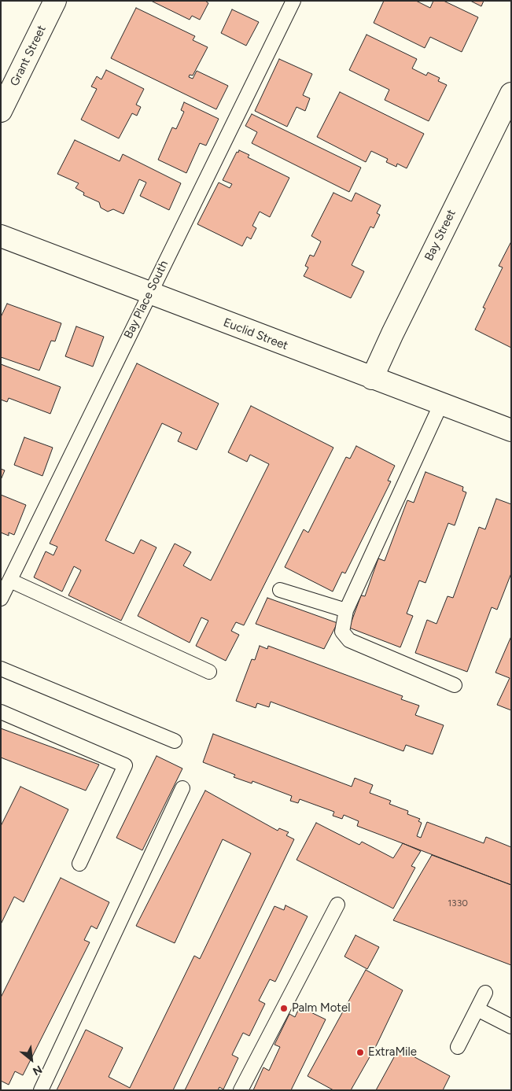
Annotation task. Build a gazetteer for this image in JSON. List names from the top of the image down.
{
  "streets": {
    "street": ["Grant Street", "Bay Street", "Euclid Street"],
    "lane": ["Bay Place South"]
  },
  "crossings": [
    ["Bay Street", "Euclid Street"],
    ["Bay Place South", "Euclid Street"]
  ],
  "places": ["Palm Motel", "ExtraMile"],
  "house_numbers": ["1330"],
  "north": "bottom right"
}
